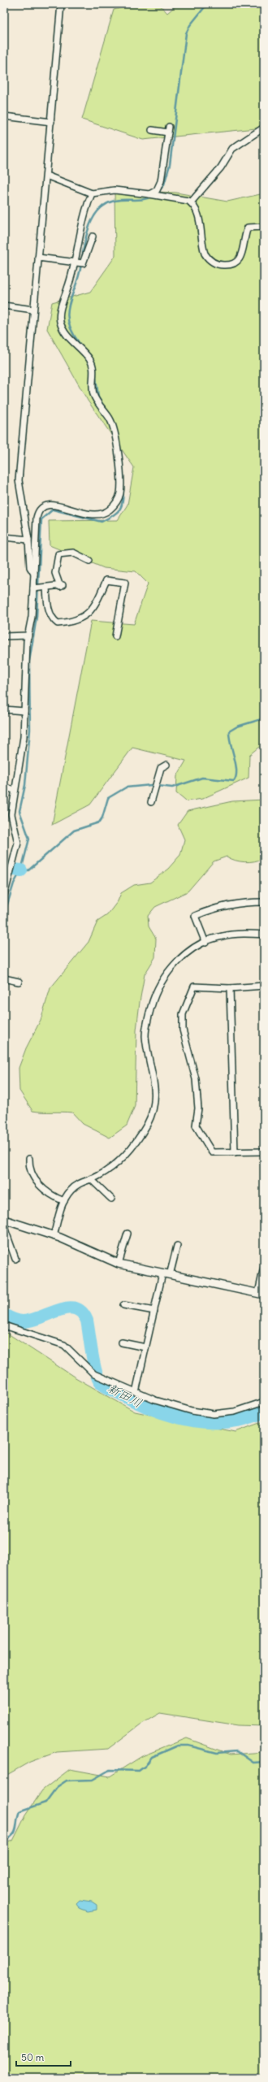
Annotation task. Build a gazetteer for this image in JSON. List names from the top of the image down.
{
  "water": ["新田川"],
  "scale_bar": "50 m"
}
